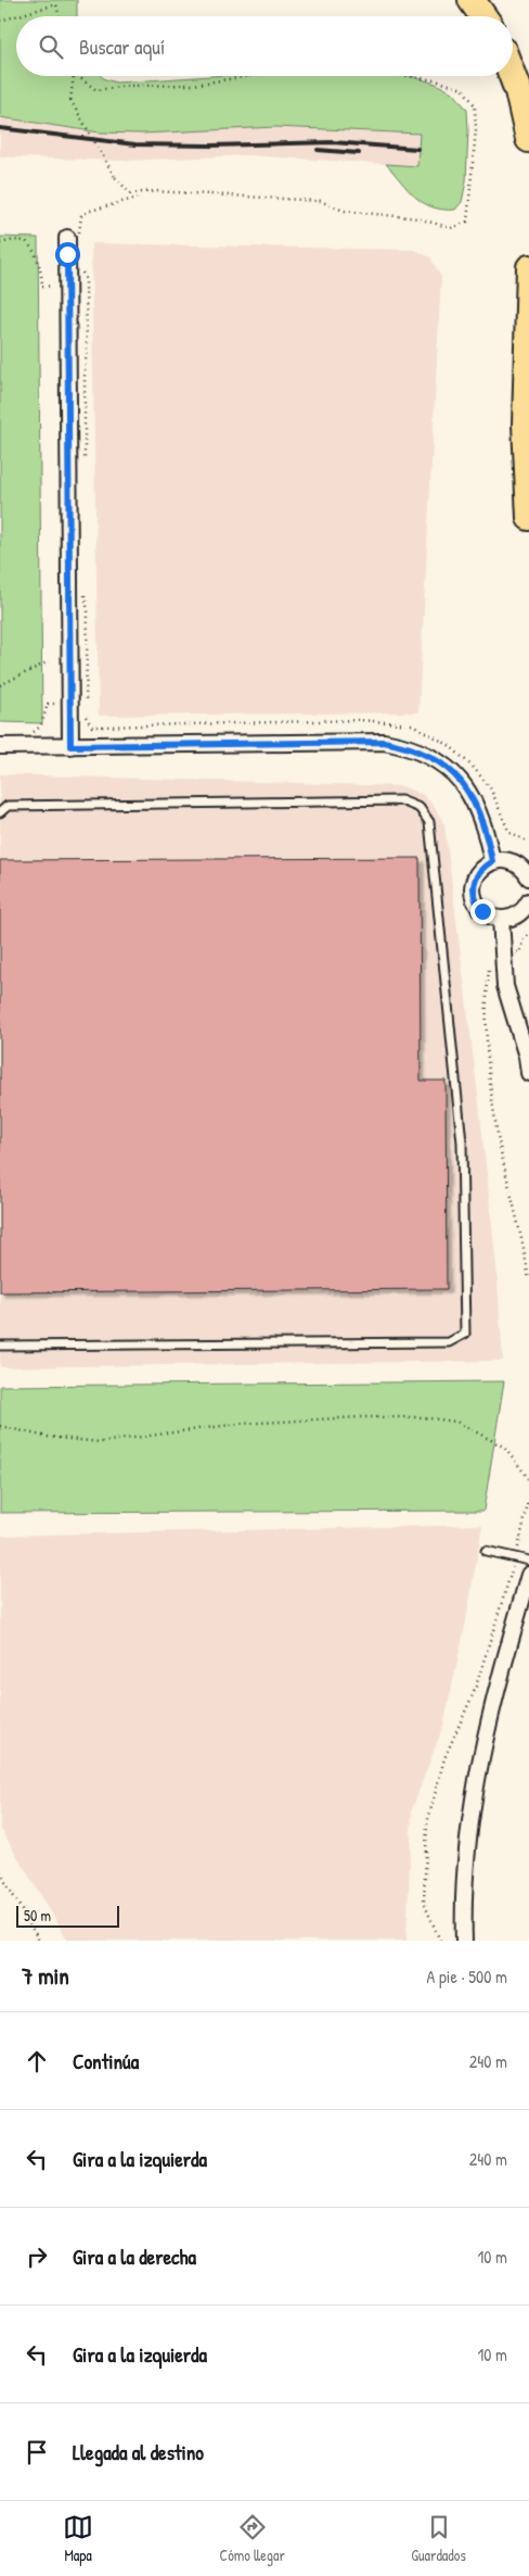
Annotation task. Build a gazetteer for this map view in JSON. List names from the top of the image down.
{
  "scale_bar": "50 m",
  "page": {
    "search": "Buscar aquí",
    "scale": "50 m",
    "heading": ["7 min", "A pie · 500 m"],
    "list": [
      ["Continúa", "240 m"],
      ["Gira a la izquierda", "240 m"],
      ["Gira a la derecha", "10 m"],
      ["Gira a la izquierda", "10 m"],
      "Llegada al destino"
    ],
    "nav": ["Mapa", "Cómo llegar", "Guardados"]
  }
}
